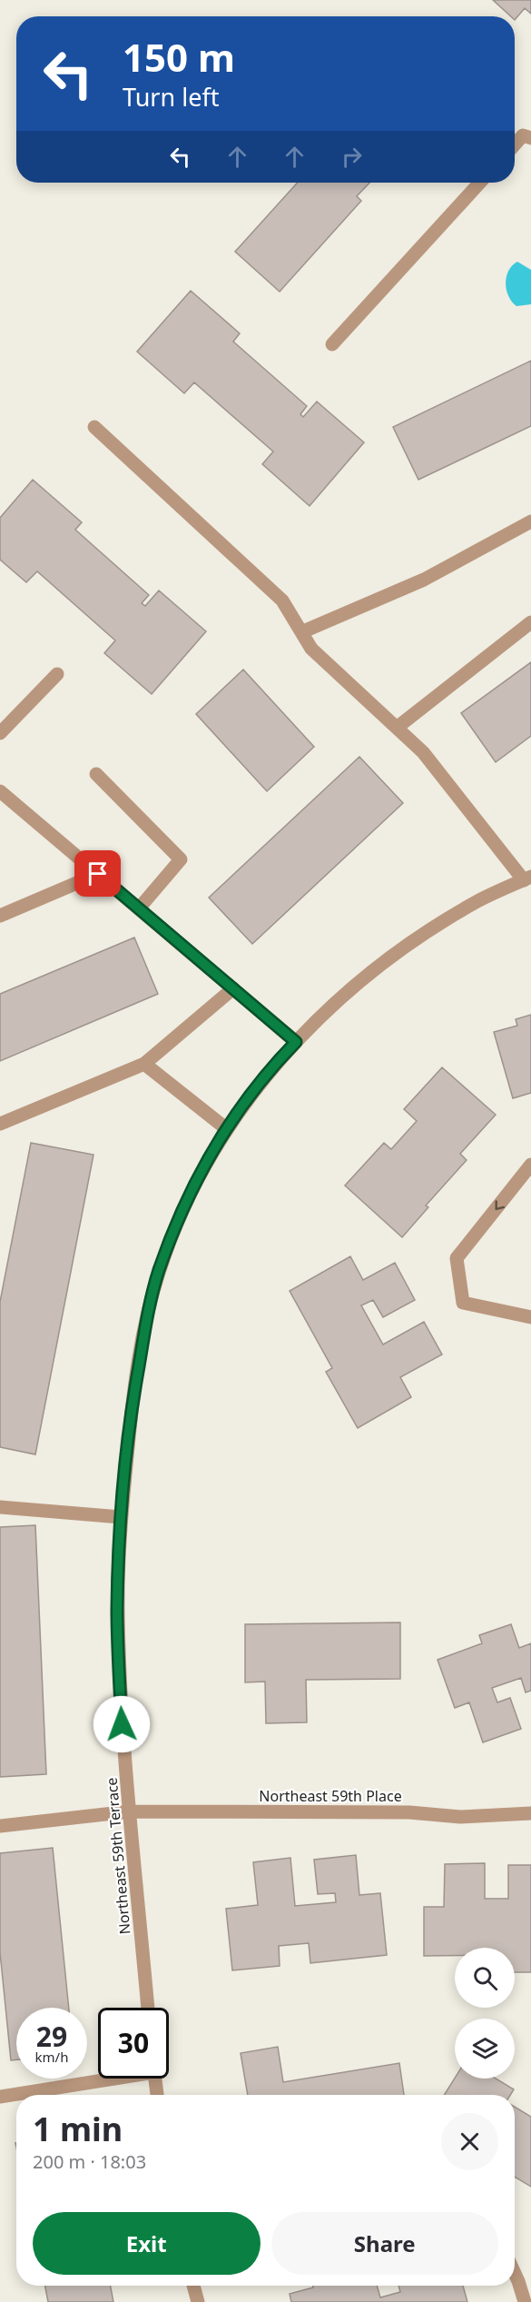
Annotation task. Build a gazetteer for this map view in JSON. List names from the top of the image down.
{
  "streets": {
    "street": ["Northeast 59th Place", "Northeast 59th Terrace"]
  },
  "crossings": [
    ["Northeast 59th Place", "Northeast 59th Terrace"]
  ],
  "page": {
    "turn": ["150 m", "Turn left"],
    "speed": "29 km/h",
    "limit": "30",
    "heading": ["1 min", "200 m · 18:03"],
    "buttons": ["Exit", "Share"]
  }
}
